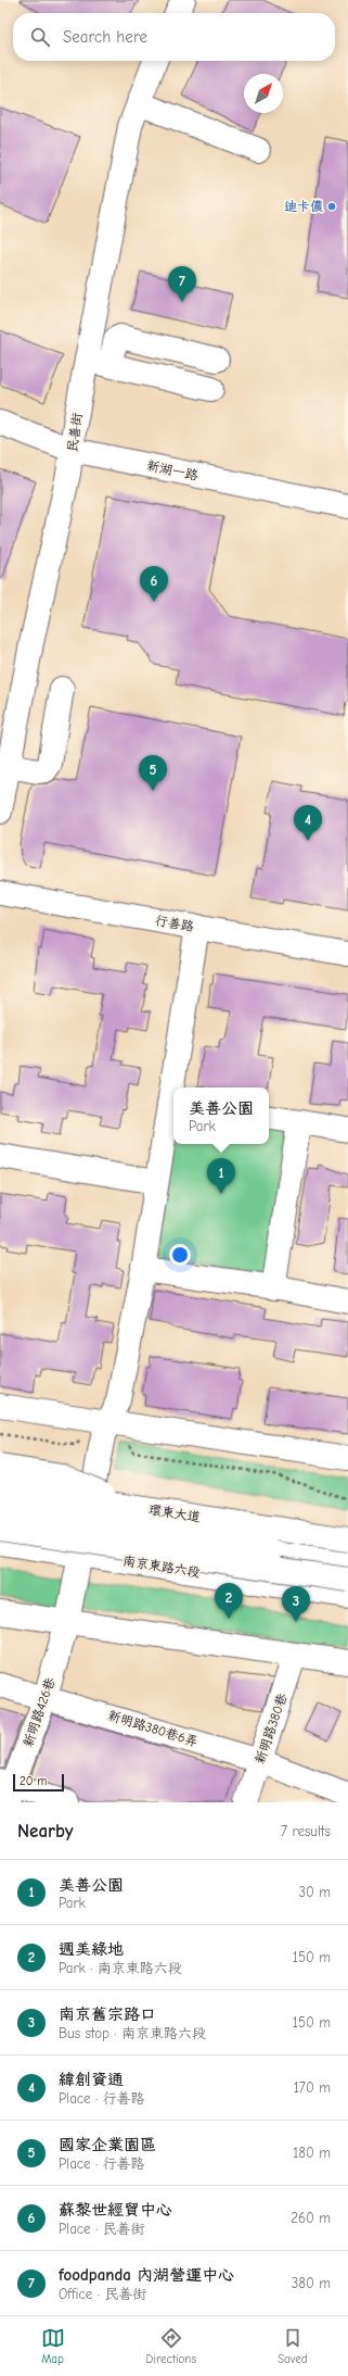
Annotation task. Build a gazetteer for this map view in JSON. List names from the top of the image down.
{
  "streets": {
    "main road": [
      "民善街",
      "新湖一路",
      "行善路",
      "環東大道",
      "南京東路六段",
      "新明路426巷",
      "新明路380巷6弄",
      "新明路380巷"
    ]
  },
  "crossings": [
    ["民善街", "新湖一路"],
    ["行善路", "新明路426巷"],
    ["南京東路六段", "新明路426巷"],
    ["新明路426巷", "新明路380巷6弄"],
    ["新明路380巷6弄", "新明路380巷"]
  ],
  "places": ["迪卡儂"],
  "scale_bar": "20 m",
  "north": "top right",
  "page": {
    "search": "Search here",
    "pins": [
      "7",
      "6",
      "5",
      "4",
      "1",
      "2",
      "3"
    ],
    "popup": ["美善公園", "Park"],
    "scale": "20 m",
    "heading": ["Nearby", "7 results"],
    "list": [
      {
        "mark": "1",
        "name": "美善公園",
        "note": "Park",
        "value": "30 m"
      },
      {
        "mark": "2",
        "name": "週美綠地",
        "note": "Park · 南京東路六段",
        "value": "150 m"
      },
      {
        "mark": "3",
        "name": "南京舊宗路口",
        "note": "Bus stop · 南京東路六段",
        "value": "150 m"
      },
      {
        "mark": "4",
        "name": "緯創資通",
        "note": "Place · 行善路",
        "value": "170 m"
      },
      {
        "mark": "5",
        "name": "國家企業園區",
        "note": "Place · 行善路",
        "value": "180 m"
      },
      {
        "mark": "6",
        "name": "蘇黎世經貿中心",
        "note": "Place · 民善街",
        "value": "260 m"
      },
      {
        "mark": "7",
        "name": "foodpanda 內湖營運中心",
        "note": "Office · 民善街",
        "value": "380 m"
      }
    ],
    "nav": ["Map", "Directions", "Saved"]
  }
}
